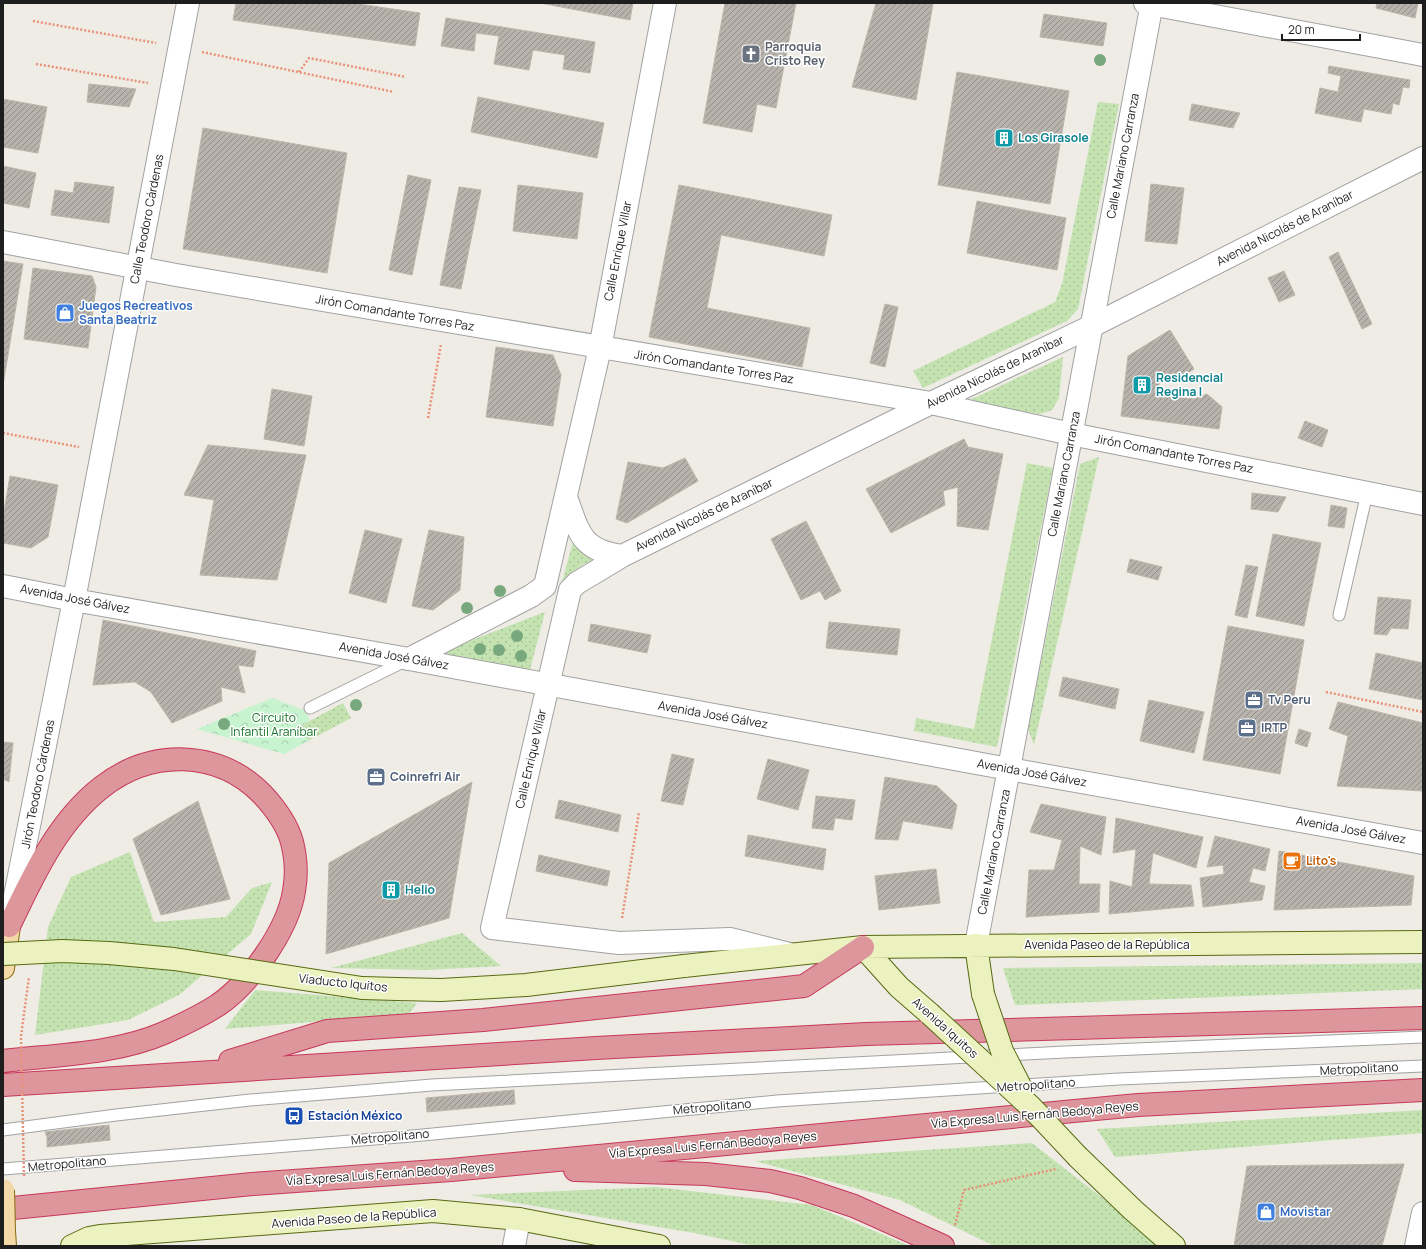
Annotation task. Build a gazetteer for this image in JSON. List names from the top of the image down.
{
  "streets": {
    "highway": ["Vía Expresa Luis Fernán Bedoya Reyes"],
    "main road": [
      "Jirón Teodoro Cárdenas",
      "Avenida Paseo de la República",
      "Víaducto Iquitos",
      "Avenida Iquitos"
    ],
    "street": [
      "Calle Mariano Carranza",
      "Calle Teodoro Cárdenas",
      "Avenida Nicolás de Araníbar",
      "Calle Enrique Villar",
      "Jirón Comandante Torres Paz",
      "Avenida José Gálvez"
    ],
    "lane": ["Metropolitano"]
  },
  "crossings": [
    ["Calle Mariano Carranza", "Avenida Nicolás de Araníbar"],
    ["Calle Mariano Carranza", "Jirón Comandante Torres Paz"],
    ["Calle Mariano Carranza", "Avenida José Gálvez"],
    ["Calle Mariano Carranza", "Avenida Paseo de la República"],
    ["Calle Mariano Carranza", "Avenida Iquitos"],
    ["Calle Teodoro Cárdenas", "Jirón Comandante Torres Paz"],
    ["Calle Teodoro Cárdenas", "Avenida José Gálvez"],
    ["Calle Teodoro Cárdenas", "Jirón Teodoro Cárdenas"],
    ["Avenida Nicolás de Araníbar", "Calle Enrique Villar"],
    ["Avenida Nicolás de Araníbar", "Jirón Comandante Torres Paz"],
    ["Calle Enrique Villar", "Jirón Comandante Torres Paz"],
    ["Calle Enrique Villar", "Avenida José Gálvez"],
    ["Calle Enrique Villar", "Avenida Paseo de la República"],
    ["Avenida José Gálvez", "Jirón Teodoro Cárdenas"],
    ["Avenida Paseo de la República", "Víaducto Iquitos"],
    ["Avenida Paseo de la República", "Avenida Iquitos"]
  ],
  "parks": ["Circuito Infantil Araníbar"],
  "places": {
    "church": ["Parroquia Cristo Rey"],
    "building": ["Los Girasole", "Residencial Regina I", "Helio"],
    "shop": ["Juegos Recreativos Santa Beatriz", "Movistar"],
    "office": ["Tv Peru", "IRTP", "Coinrefri Air"],
    "cafe": ["Lito's"],
    "bus stop": ["Estación México"]
  },
  "scale_bar": "20 m"
}
